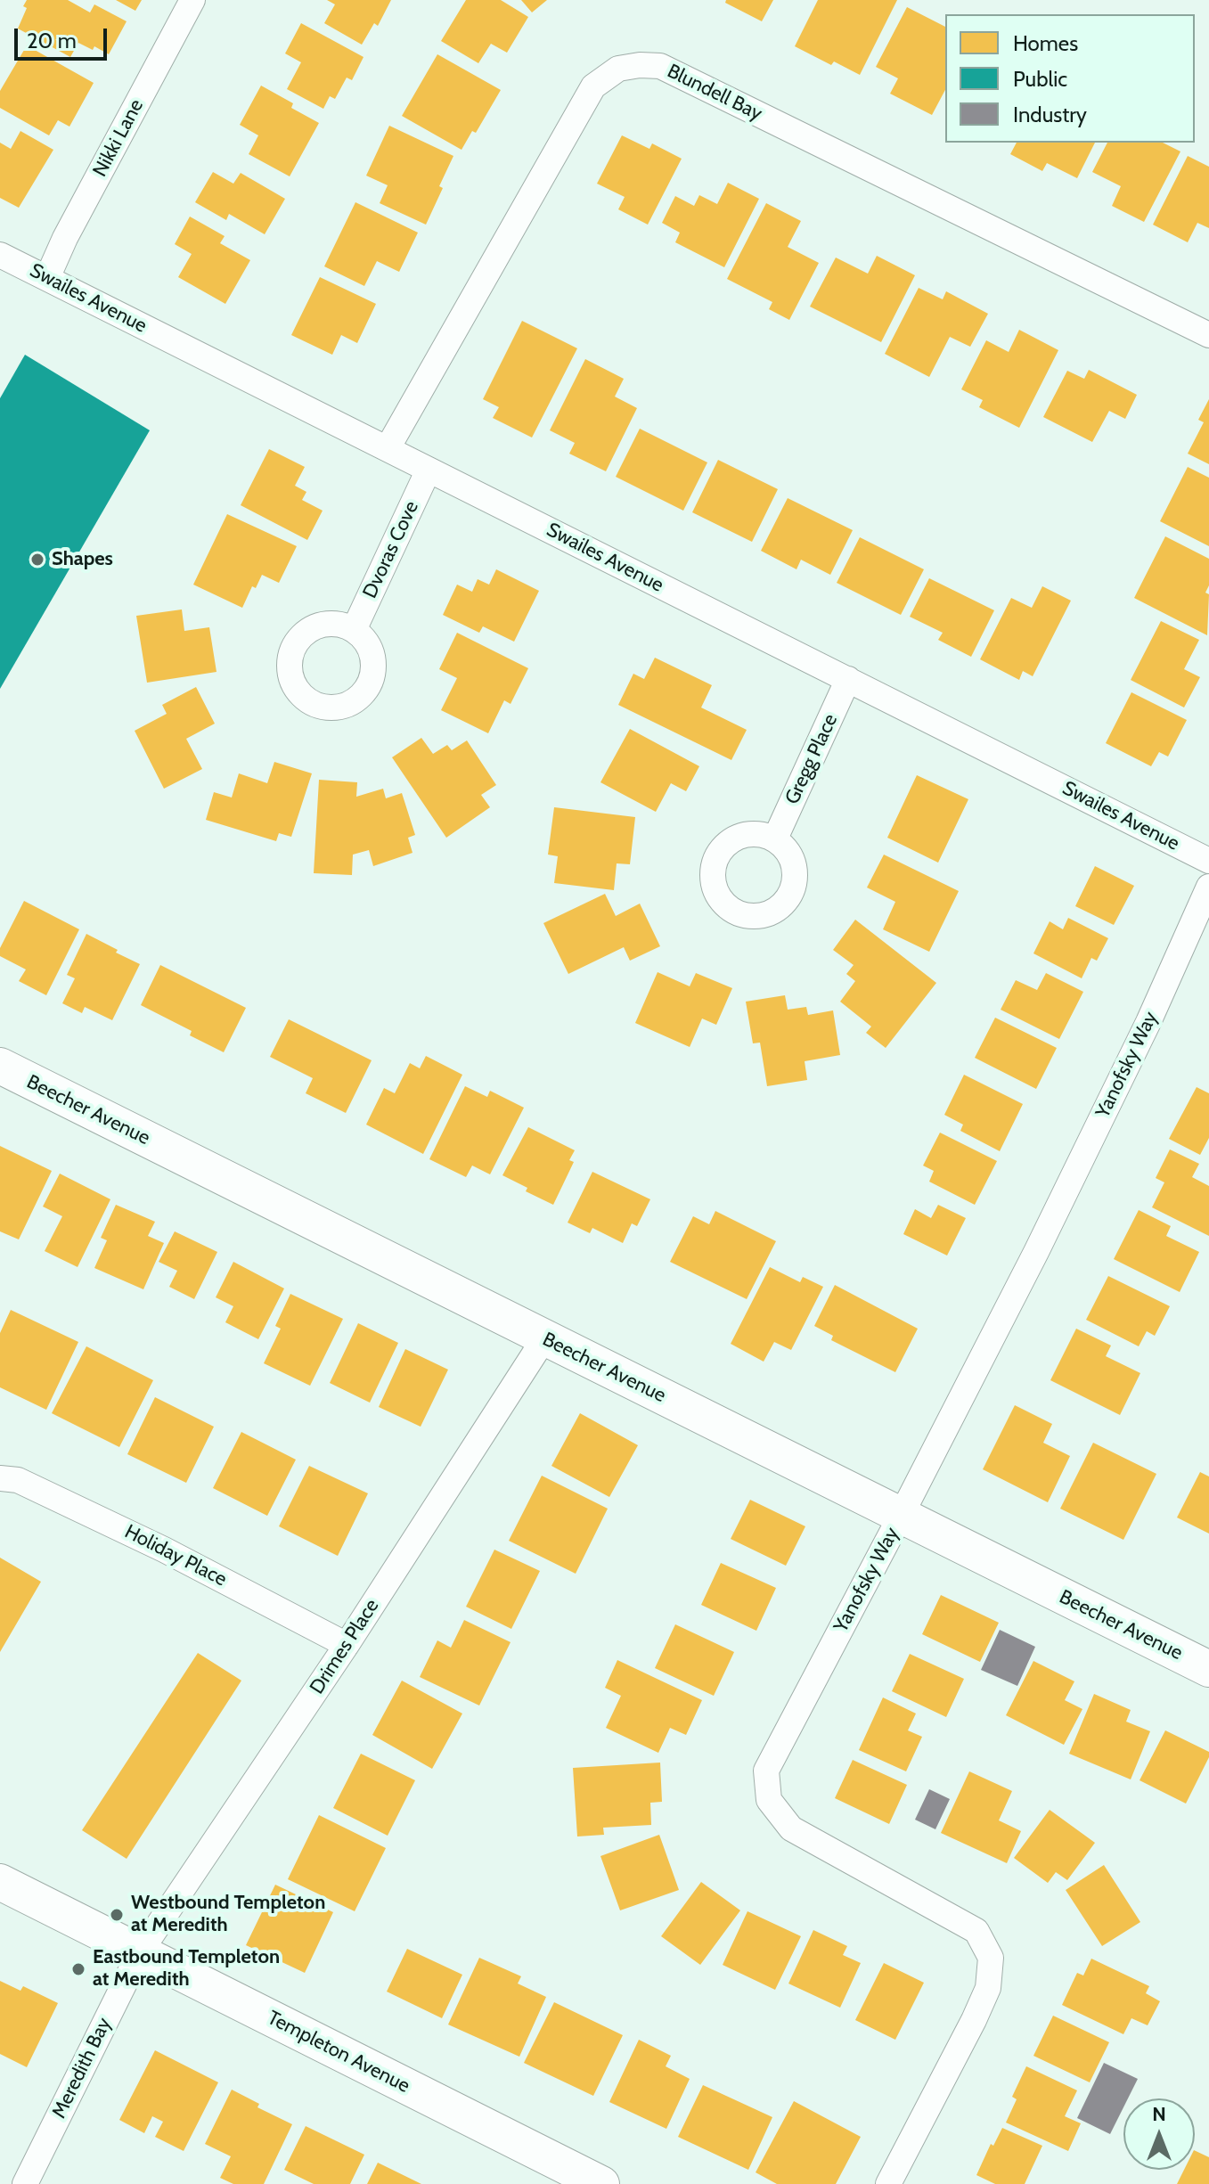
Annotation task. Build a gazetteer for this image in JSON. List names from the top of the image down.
{
  "streets": {
    "street": [
      "Blundell Bay",
      "Nikki Lane",
      "Swailes Avenue",
      "Dvoras Cove",
      "Gregg Place",
      "Yanofsky Way",
      "Beecher Avenue",
      "Holiday Place",
      "Drimes Place",
      "Templeton Avenue",
      "Meredith Bay"
    ]
  },
  "crossings": [
    ["Blundell Bay", "Swailes Avenue"],
    ["Nikki Lane", "Swailes Avenue"],
    ["Swailes Avenue", "Dvoras Cove"],
    ["Swailes Avenue", "Gregg Place"],
    ["Yanofsky Way", "Beecher Avenue"],
    ["Beecher Avenue", "Drimes Place"],
    ["Holiday Place", "Drimes Place"],
    ["Drimes Place", "Templeton Avenue"],
    ["Drimes Place", "Meredith Bay"],
    ["Templeton Avenue", "Meredith Bay"]
  ],
  "places": ["Shapes", "Westbound Templeton at Meredith", "Eastbound Templeton at Meredith"],
  "legend": ["Homes", "Public", "Industry"],
  "scale_bar": "20 m",
  "north": "top"
}
